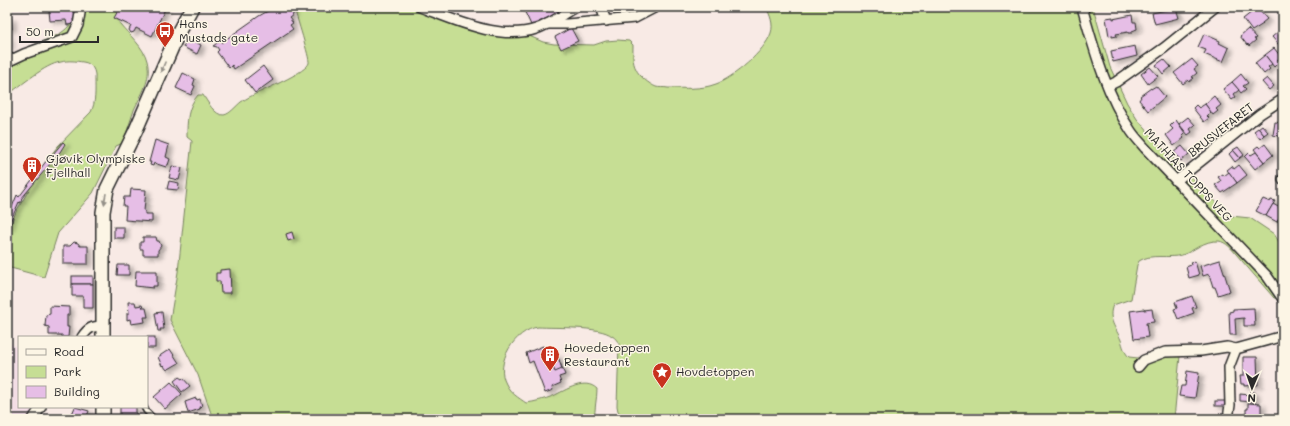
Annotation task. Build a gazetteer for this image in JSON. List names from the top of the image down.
{
  "streets": {
    "street": ["BRUSVEFARET", "MATHIAS TOPPS VEG"]
  },
  "crossings": [
    ["BRUSVEFARET", "MATHIAS TOPPS VEG"]
  ],
  "places": {
    "bus stop": ["Hans Mustads gate"],
    "building": ["Gjøvik Olympiske Fjellhall", "Hovedetoppen Restaurant"],
    "place": ["Hovdetoppen"]
  },
  "legend": ["Road", "Park", "Building"],
  "scale_bar": "50 m",
  "north": "bottom"
}
